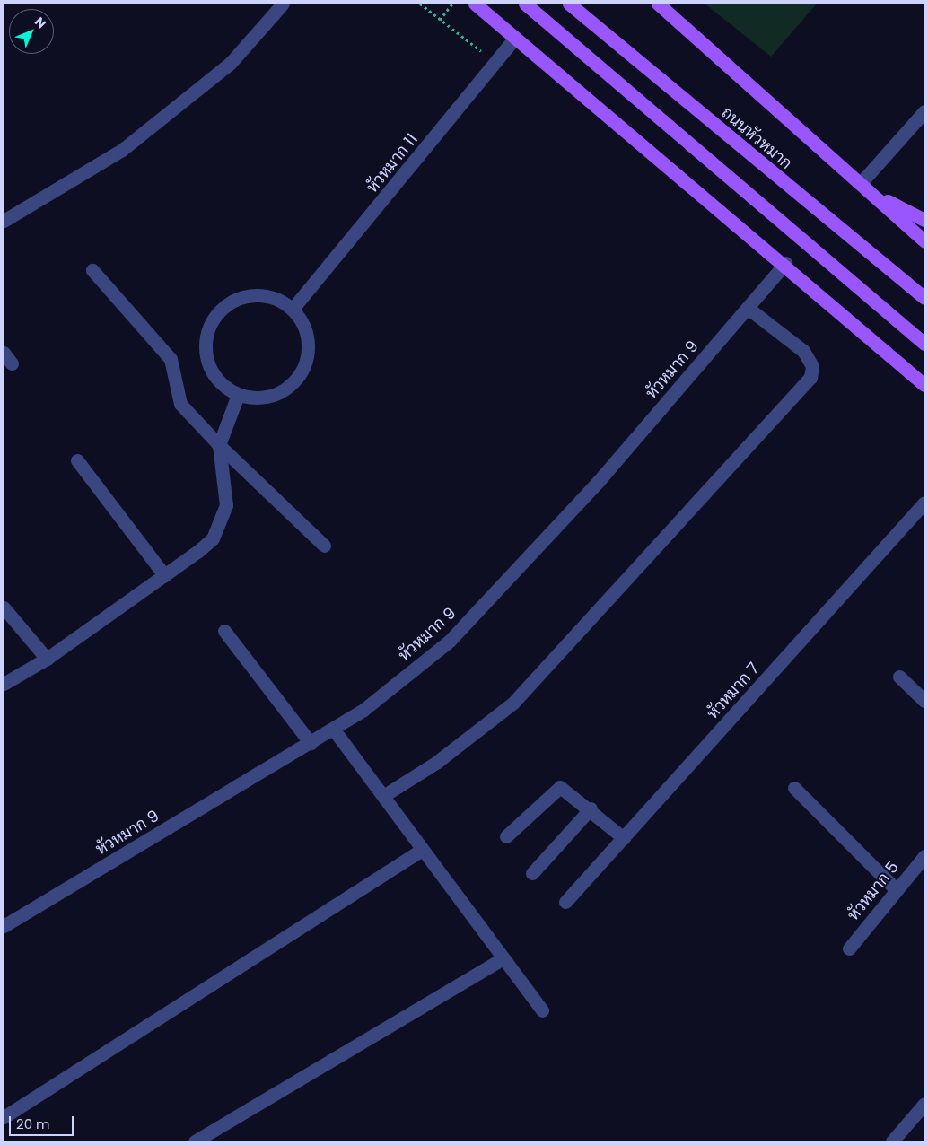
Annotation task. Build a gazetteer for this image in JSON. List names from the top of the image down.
{
  "streets": {
    "main road": ["ถนนหัวหมาก"],
    "street": [
      "หัวหมาก 11",
      "หัวหมาก 9",
      "หัวหมาก 7",
      "หัวหมาก 5"
    ]
  },
  "scale_bar": "20 m",
  "north": "top right"
}
